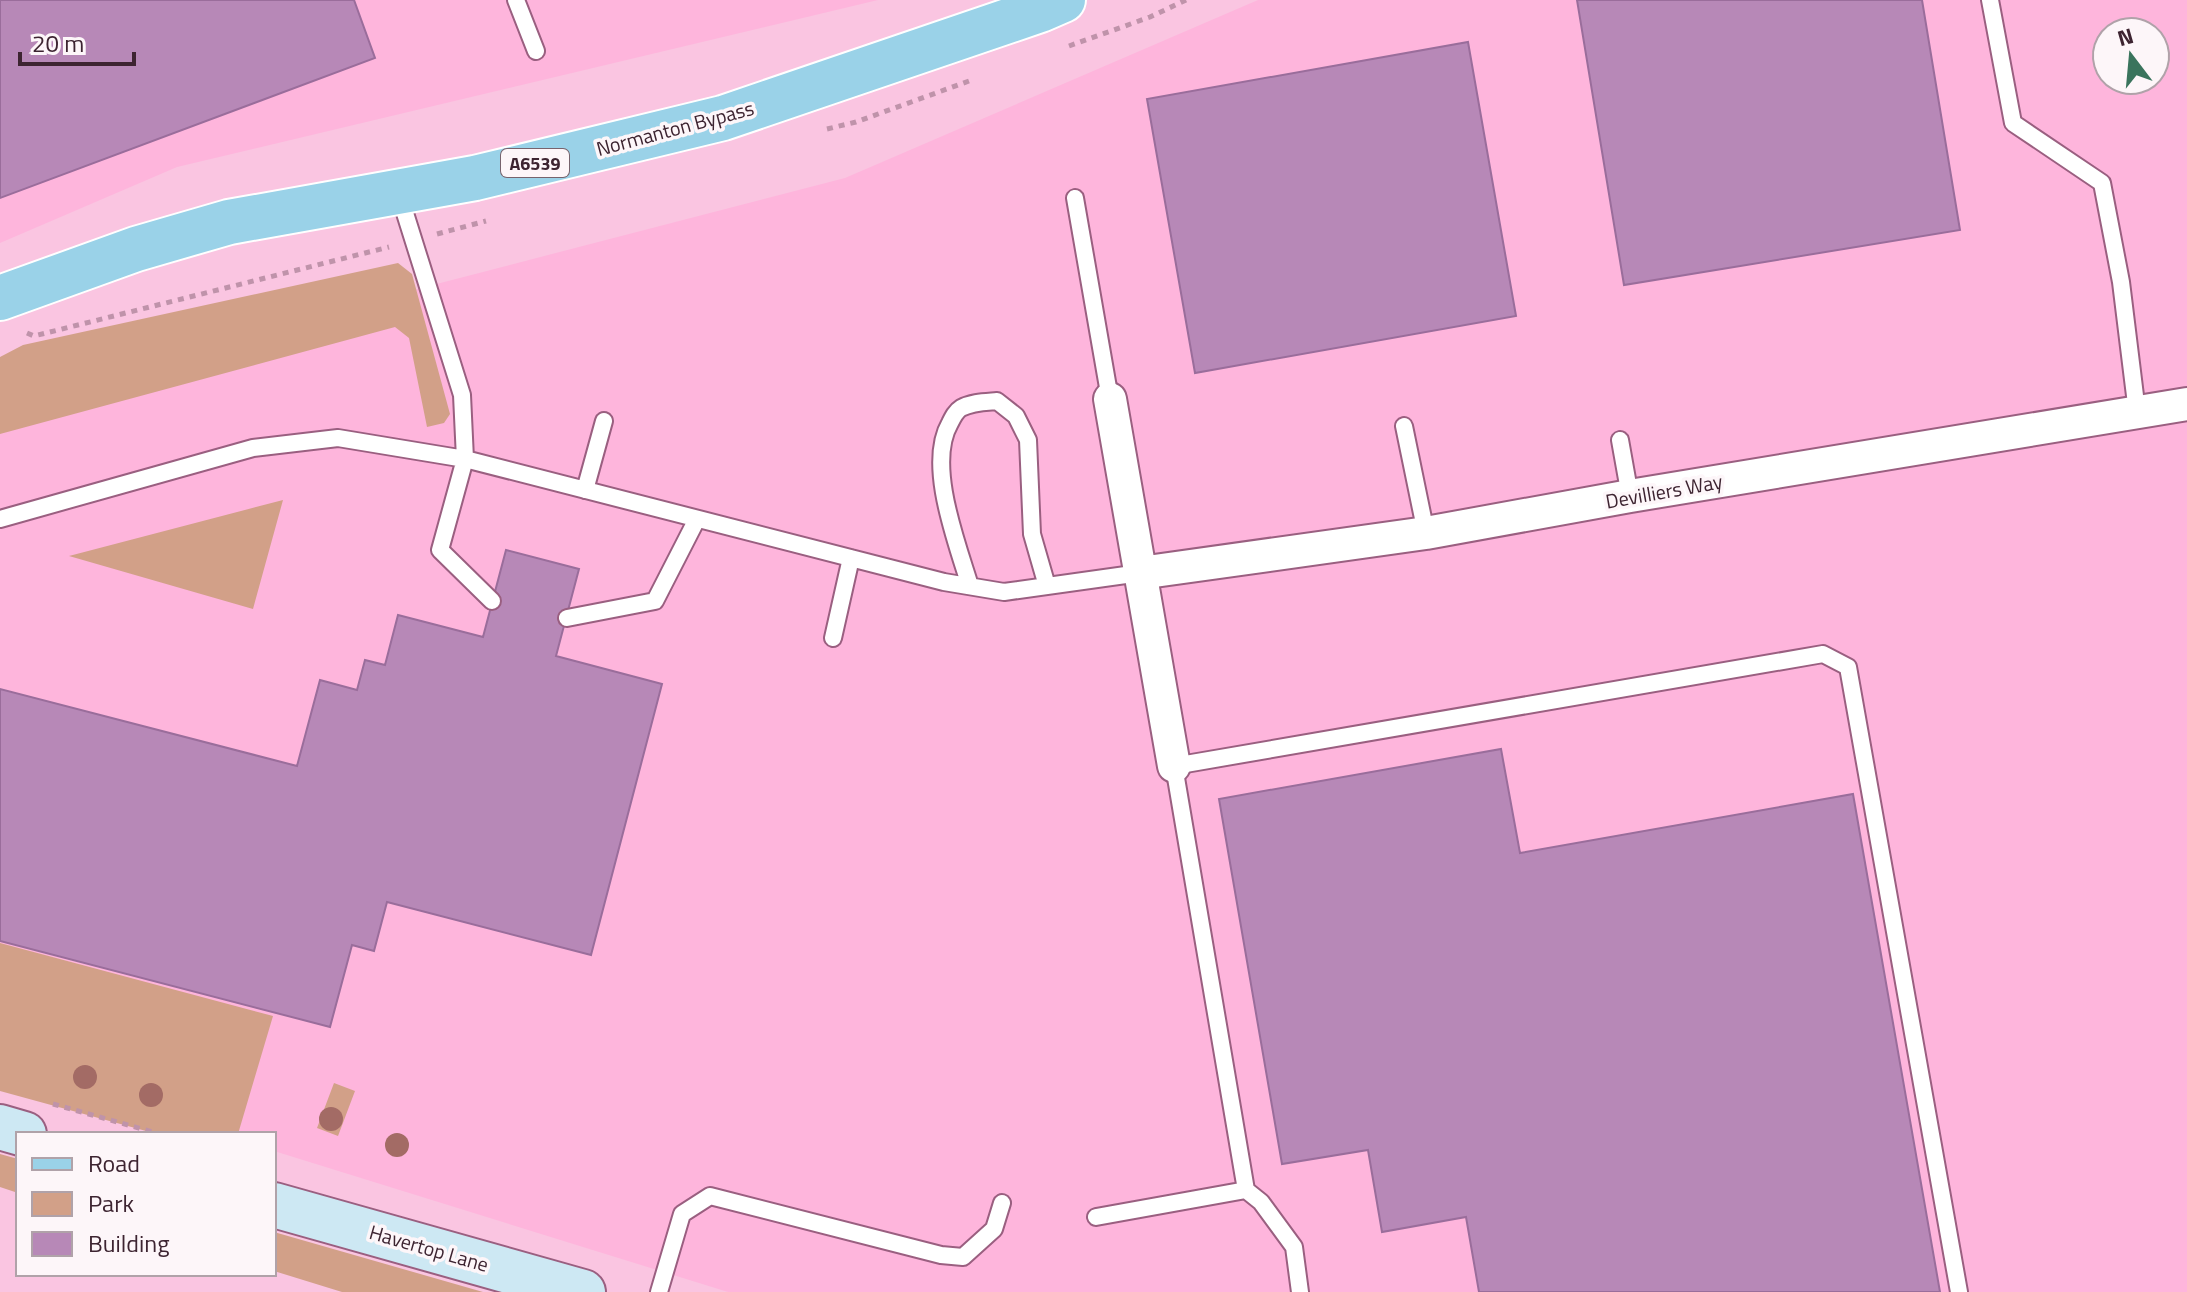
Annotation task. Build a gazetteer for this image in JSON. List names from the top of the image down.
{
  "streets": {
    "main road": ["Normanton Bypass", "A6539", "Havertop Lane"],
    "street": ["Devilliers Way"]
  },
  "legend": ["Road", "Park", "Building"],
  "scale_bar": "20 m",
  "north": "top"
}
